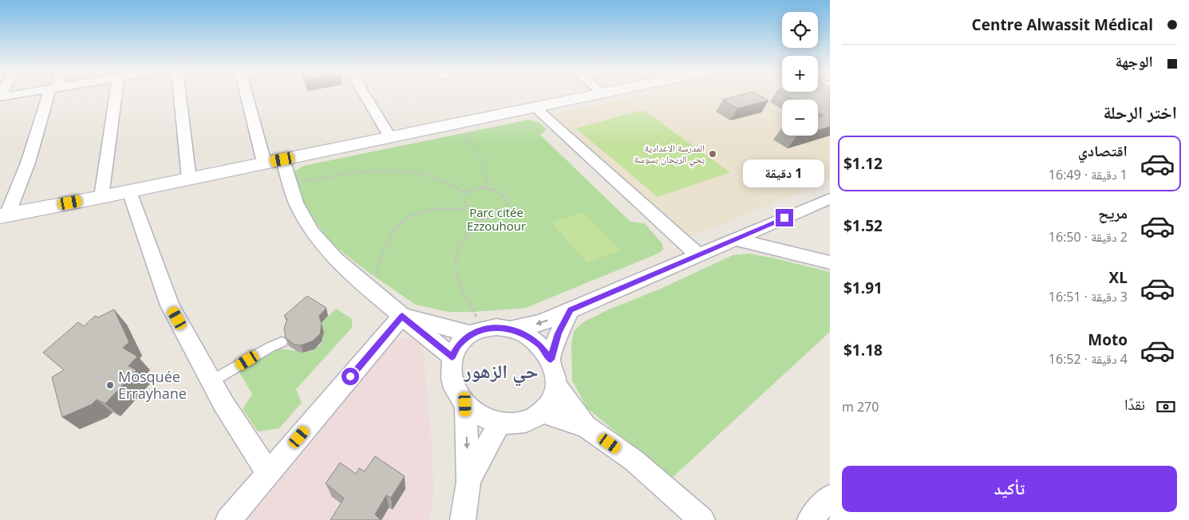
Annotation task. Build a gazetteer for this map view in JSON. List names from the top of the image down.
{
  "districts": ["حي الزهور"],
  "parks": ["Parc citée Ezzouhour"],
  "places": ["المدرسة الاعدادية بحي الريحان بسوسة", "Mosquée Errayhane"],
  "page": {
    "banner": ["Centre Alwassit Médical", "الوجهة"],
    "map_buttons": ["+", "−"],
    "heading": "اختر الرحلة",
    "list": [
      {
        "name": "اقتصادي",
        "note": "1 دقيقة · 16:49",
        "value": "$1.12"
      },
      {
        "name": "مريح",
        "note": "2 دقيقة · 16:50",
        "value": "$1.52"
      },
      {
        "name": "XL",
        "note": "3 دقيقة · 16:51",
        "value": "$1.91"
      },
      {
        "name": "Moto",
        "note": "4 دقيقة · 16:52",
        "value": "$1.18"
      }
    ],
    "bubble": "1 دقيقة",
    "pay": ["نقدًا", "270 m"],
    "buttons": "تأكيد"
  }
}
